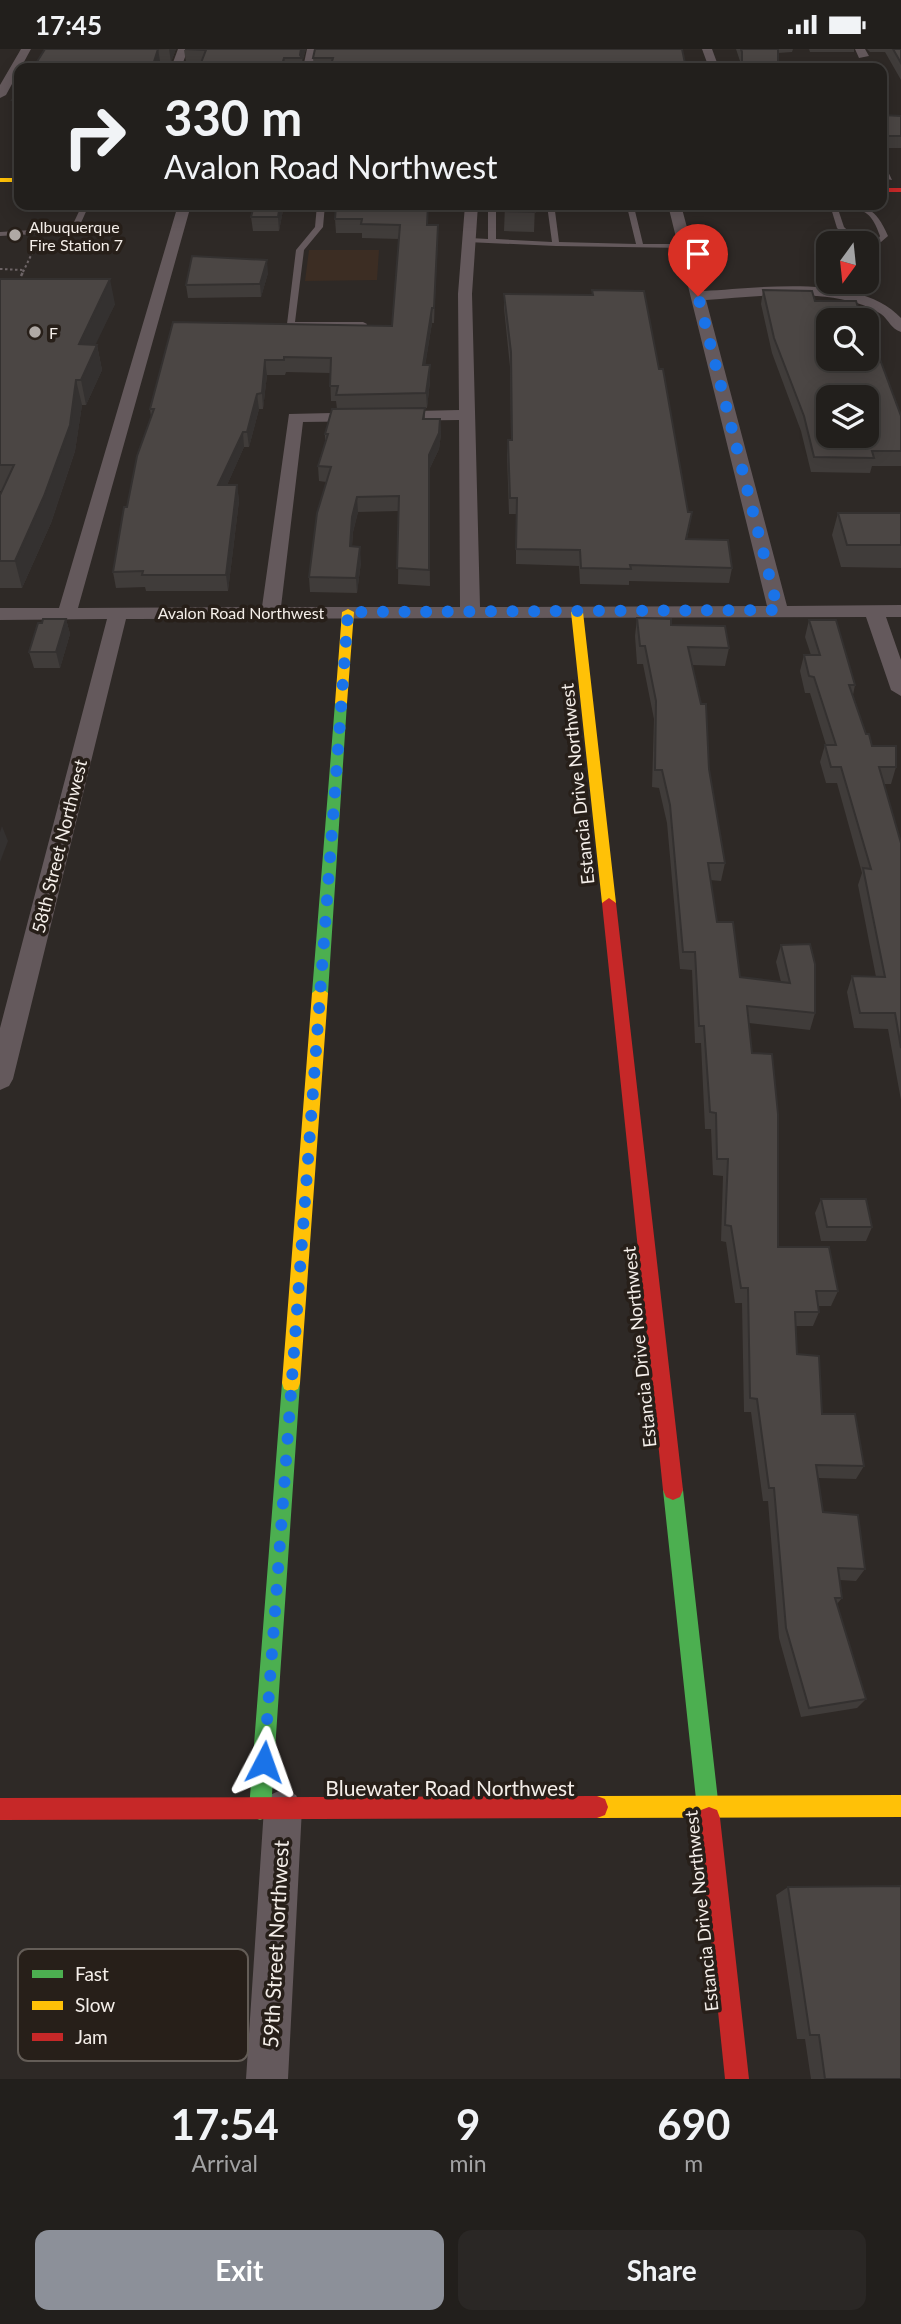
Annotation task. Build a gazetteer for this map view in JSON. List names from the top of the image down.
{
  "streets": {
    "street": [
      "Avalon Road Northwest",
      "Estancia Drive Northwest",
      "58th Street Northwest",
      "Bluewater Road Northwest",
      "59th Street Northwest"
    ]
  },
  "crossings": [
    ["Avalon Road Northwest", "Estancia Drive Northwest"],
    ["Avalon Road Northwest", "58th Street Northwest"],
    ["Avalon Road Northwest", "59th Street Northwest"],
    ["Estancia Drive Northwest", "Bluewater Road Northwest"],
    ["Bluewater Road Northwest", "59th Street Northwest"]
  ],
  "places": ["Albuquerque Fire Station 7", "F"],
  "legend": ["Fast", "Slow", "Jam"],
  "north": "bottom",
  "page": {
    "status": "17:45",
    "turn": ["330 m", "Avalon Road Northwest"],
    "eta": [
      "17:54",
      "Arrival",
      "9",
      "min",
      "690",
      "m"
    ],
    "buttons": ["Exit", "Share"]
  }
}
